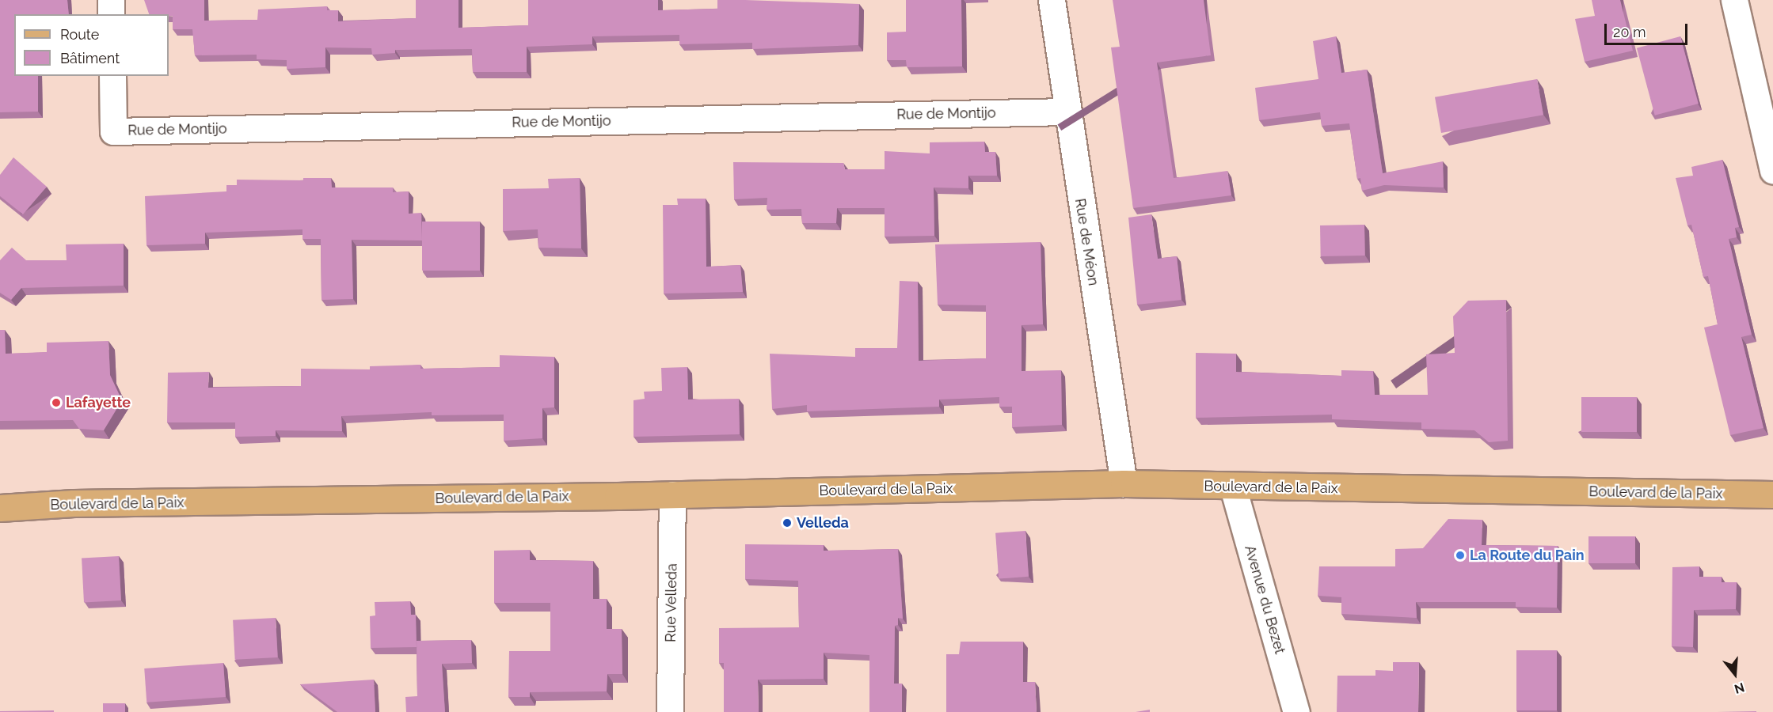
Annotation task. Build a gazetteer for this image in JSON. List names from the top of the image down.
{
  "streets": {
    "main road": ["Boulevard de la Paix"],
    "street": [
      "Rue de Montijo",
      "Rue de Méon",
      "Avenue du Bezet",
      "Rue Velleda"
    ]
  },
  "crossings": [
    ["Rue de Montijo", "Rue de Méon"],
    ["Rue de Méon", "Boulevard de la Paix"],
    ["Boulevard de la Paix", "Avenue du Bezet"],
    ["Boulevard de la Paix", "Rue Velleda"]
  ],
  "places": ["Lafayette", "Velleda", "La Route du Pain"],
  "legend": ["Route", "Bâtiment"],
  "scale_bar": "20 m",
  "north": "bottom"
}
